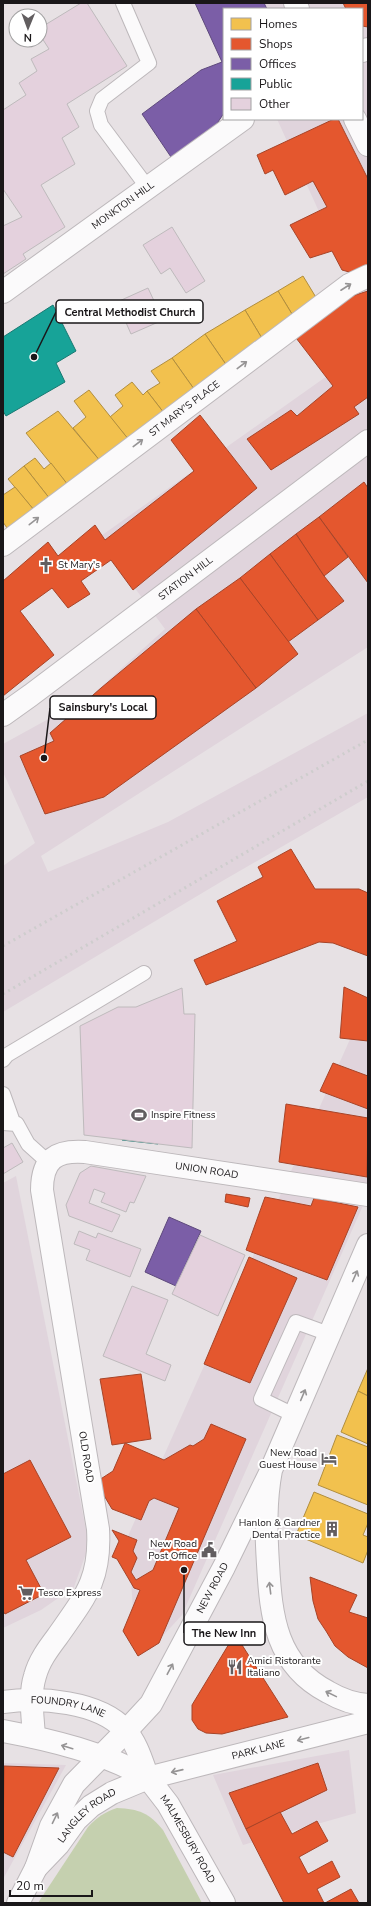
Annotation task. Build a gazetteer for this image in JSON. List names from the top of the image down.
{
  "streets": {
    "street": [
      "MONKTON HILL",
      "ST MARY'S PLACE",
      "STATION HILL",
      "UNION ROAD",
      "OLD ROAD",
      "NEW ROAD",
      "FOUNDRY LANE",
      "PARK LANE",
      "LANGLEY ROAD",
      "MALMESBURY ROAD"
    ]
  },
  "crossings": [
    ["UNION ROAD", "OLD ROAD"],
    ["OLD ROAD", "FOUNDRY LANE"],
    ["NEW ROAD", "FOUNDRY LANE"],
    ["NEW ROAD", "LANGLEY ROAD"],
    ["PARK LANE", "LANGLEY ROAD"],
    ["PARK LANE", "MALMESBURY ROAD"],
    ["LANGLEY ROAD", "MALMESBURY ROAD"]
  ],
  "one_way": ["ST MARY'S PLACE", "NEW ROAD", "PARK LANE"],
  "places": {
    "other": ["Central Methodist Church", "Sainsbury's Local", "The New Inn"],
    "church": ["St Mary's"],
    "sports": ["Inspire Fitness"],
    "hotel": ["New Road Guest House"],
    "building": ["Hanlon & Gardner Dental Practice"],
    "public building": ["New Road Post Office"],
    "supermarket": ["Tesco Express"],
    "restaurant": ["Amici Ristorante Italiano"]
  },
  "legend": [
    "Homes",
    "Shops",
    "Offices",
    "Public",
    "Other"
  ],
  "scale_bar": "20 m",
  "north": "bottom"
}
